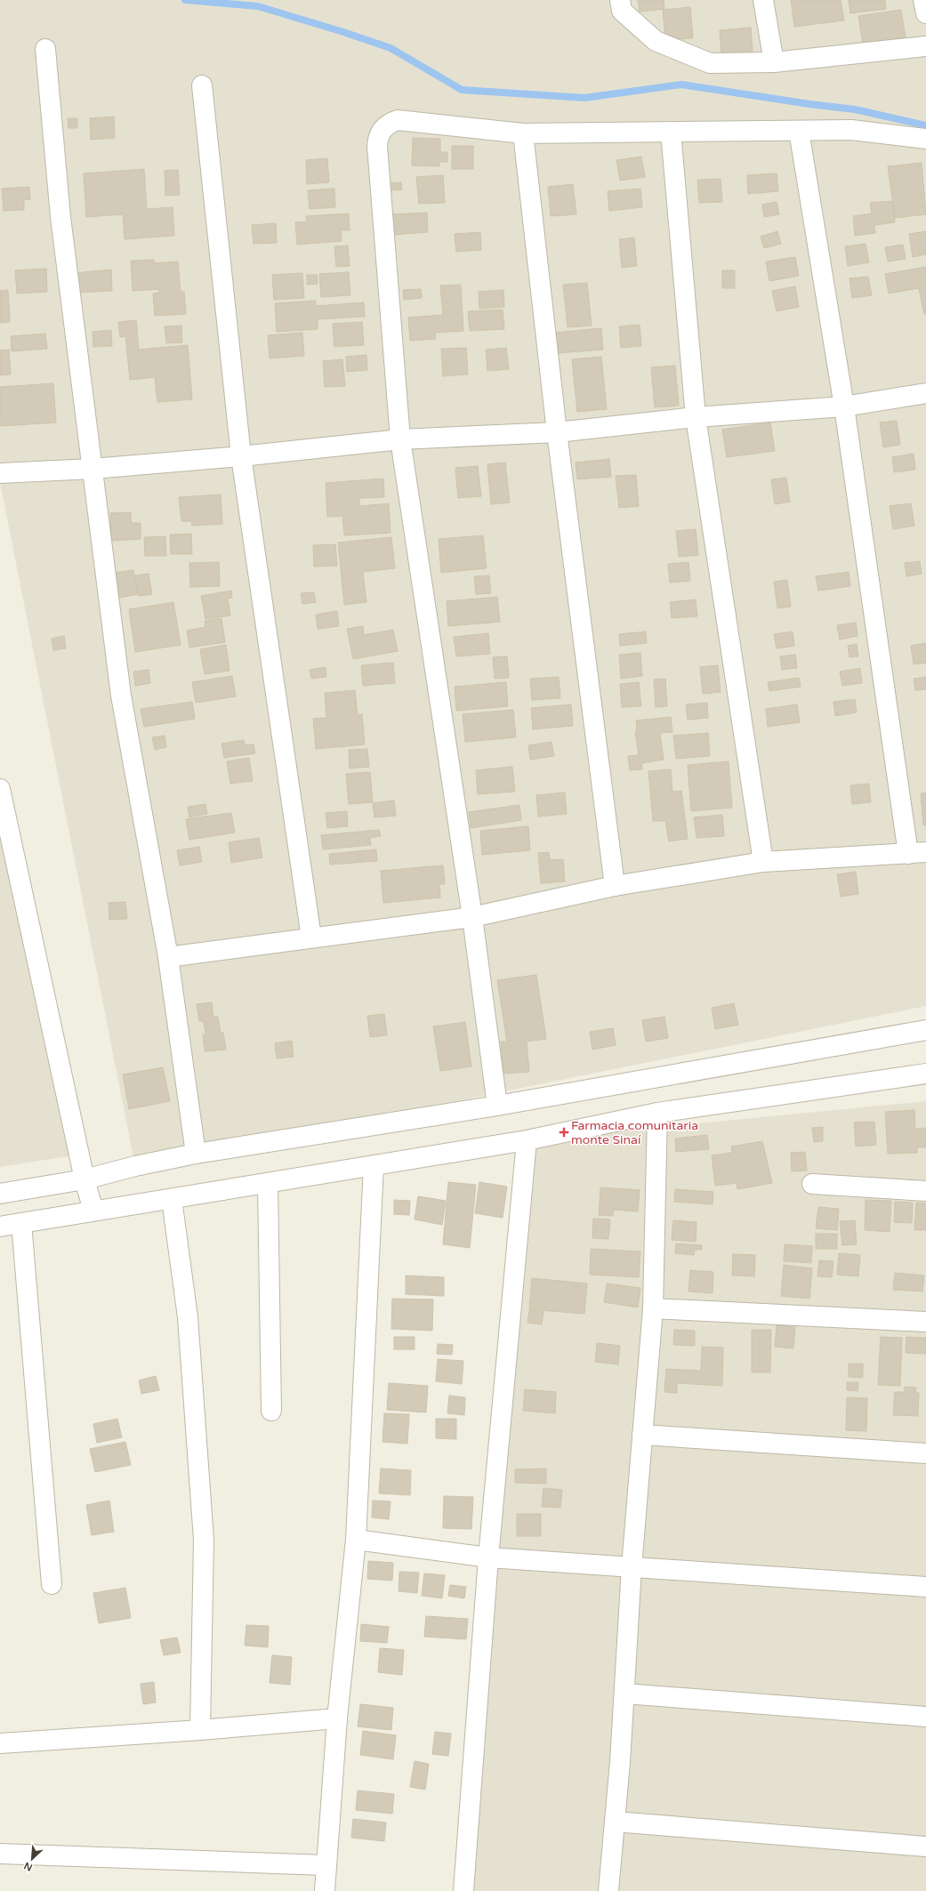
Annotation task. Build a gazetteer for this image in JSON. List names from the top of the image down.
{
  "places": {
    "health": ["Farmacia comunitaria monte Sinaí"]
  },
  "north": "bottom left"
}
